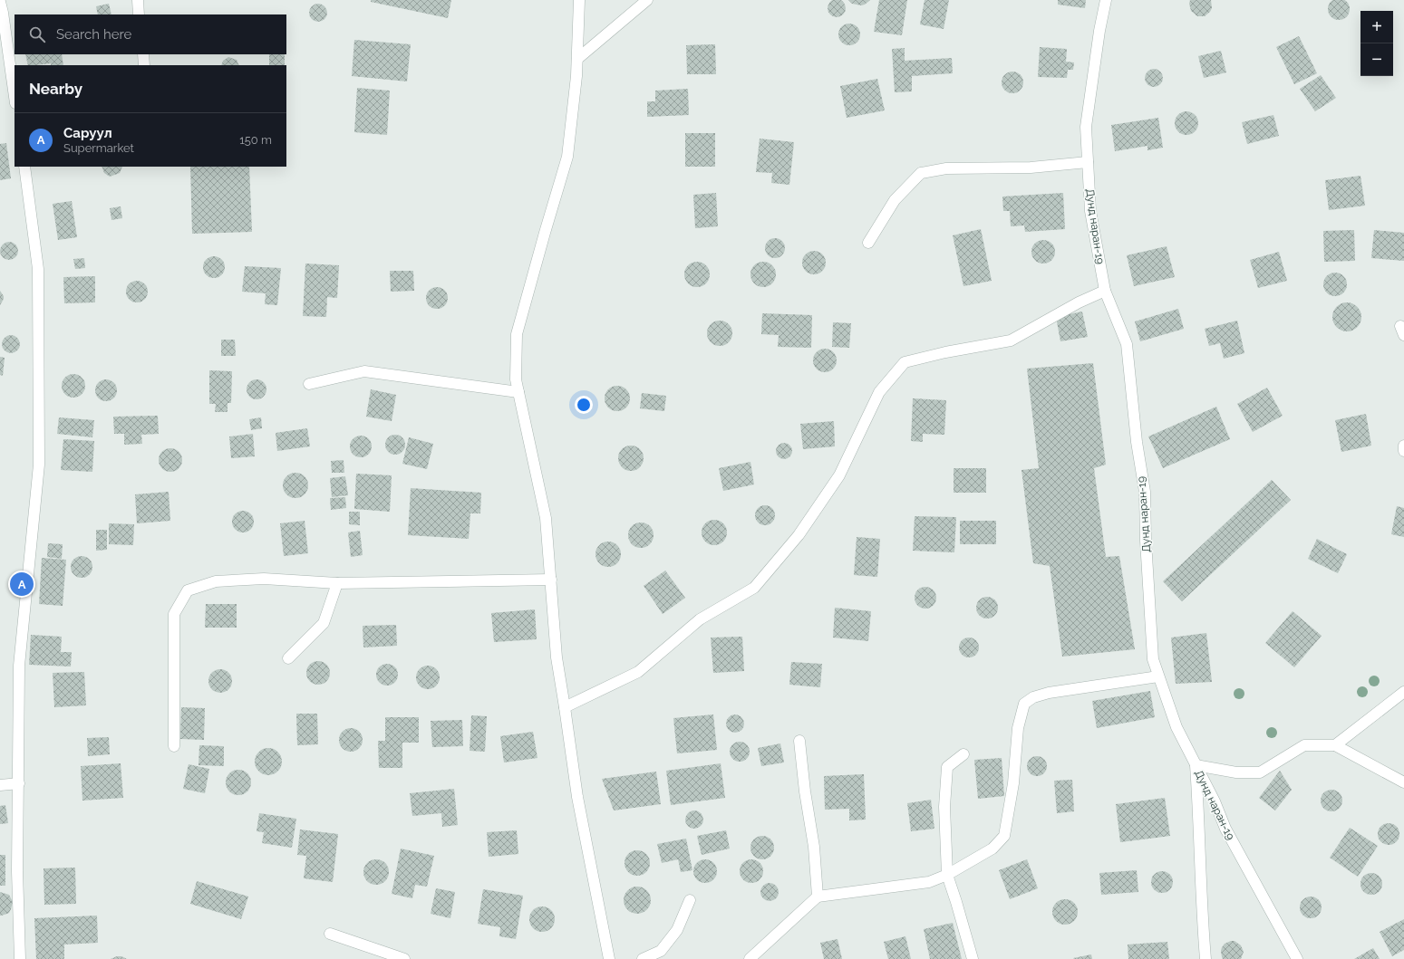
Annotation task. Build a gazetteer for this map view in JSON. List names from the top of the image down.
{
  "streets": {
    "street": ["Дунд наран-19"]
  },
  "page": {
    "map_buttons": ["+", "−"],
    "search": "Search here",
    "heading": "Nearby",
    "list": [
      {
        "mark": "A",
        "name": "Саруул",
        "note": "Supermarket",
        "value": "150 m"
      }
    ],
    "pins": "A"
  }
}
